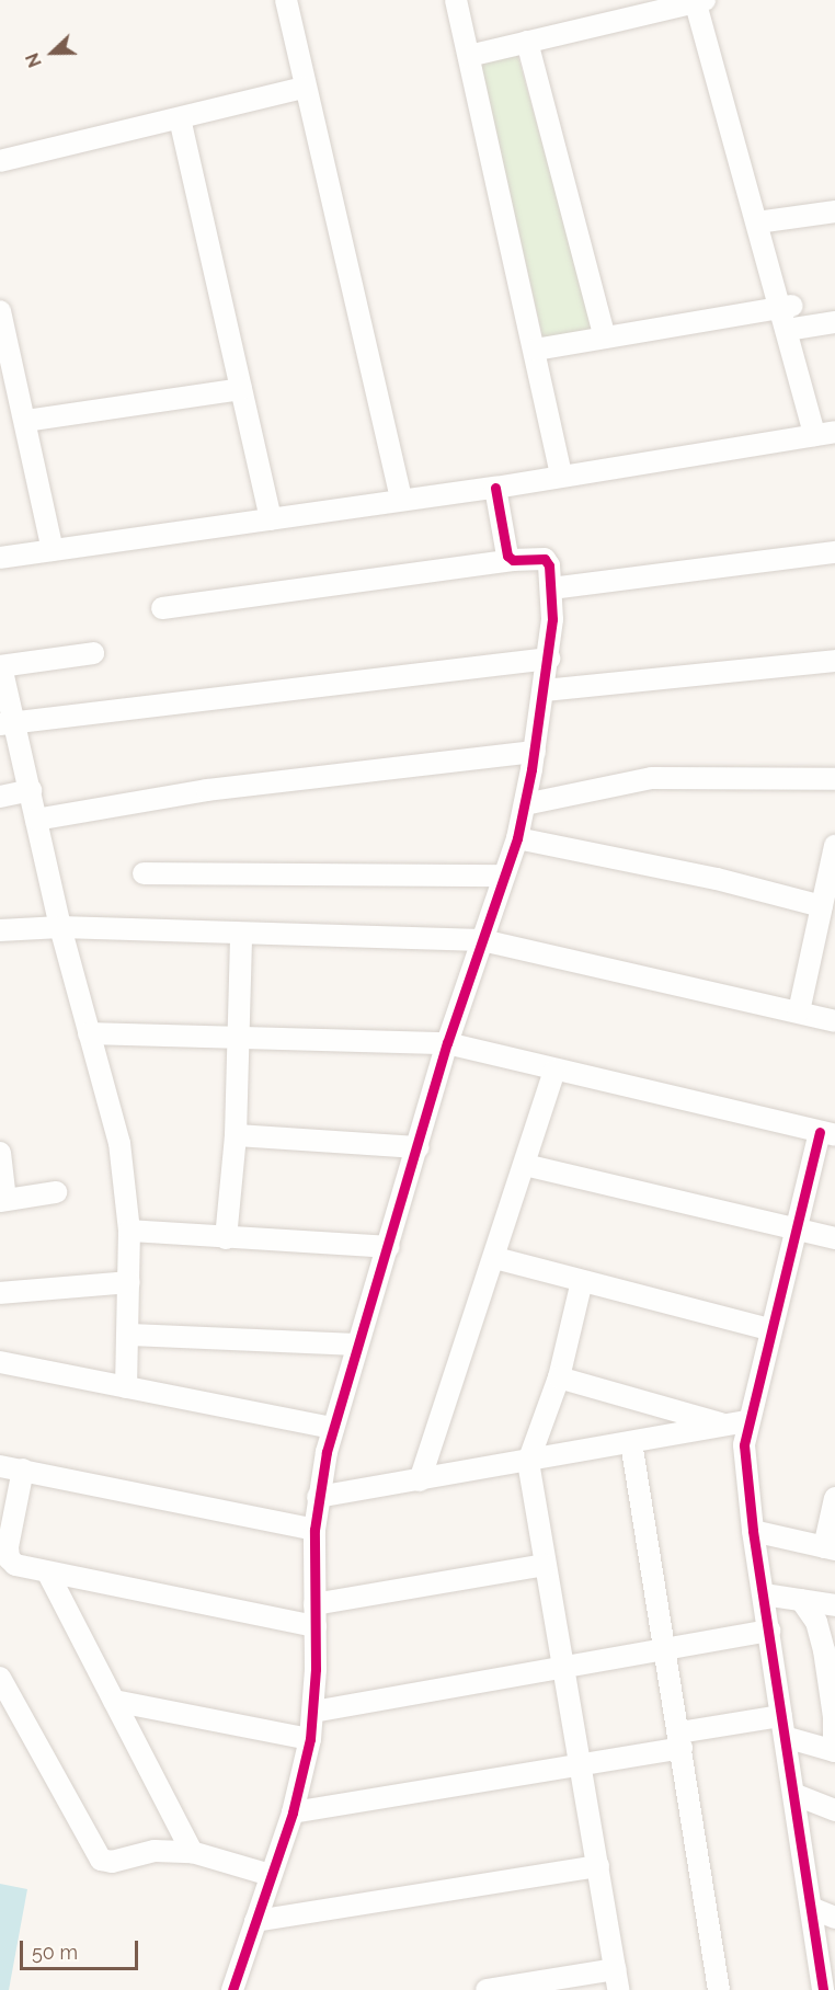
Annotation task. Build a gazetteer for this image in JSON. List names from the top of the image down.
{
  "scale_bar": "50 m",
  "north": "left"
}
